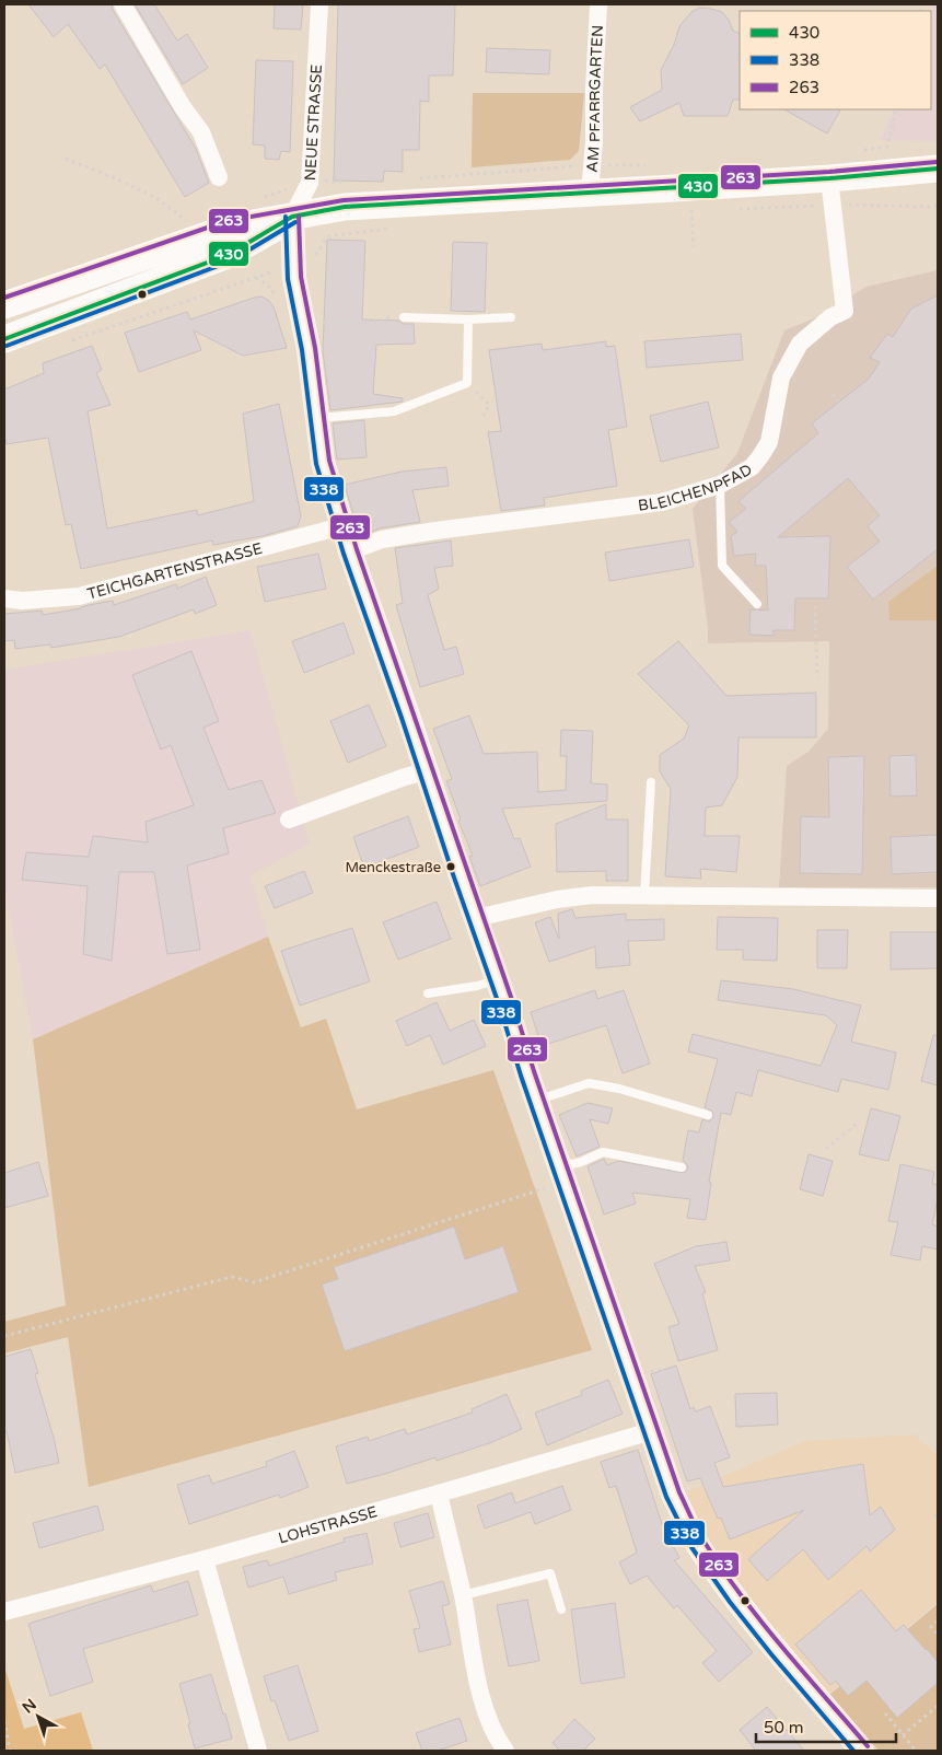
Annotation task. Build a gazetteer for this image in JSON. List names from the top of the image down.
{
  "streets": {
    "main road": ["NEUE STRASSE"],
    "street": [
      "AM PFARRGARTEN",
      "BLEICHENPFAD",
      "TEICHGARTENSTRASSE",
      "LOHSTRASSE"
    ]
  },
  "crossings": [
    ["NEUE STRASSE", "BLEICHENPFAD"],
    ["NEUE STRASSE", "TEICHGARTENSTRASSE"],
    ["NEUE STRASSE", "LOHSTRASSE"]
  ],
  "places": ["Menckestraße"],
  "lines": ["transit line 263", "transit line 430", "transit line 338"],
  "legend": ["430", "338", "263"],
  "scale_bar": "50 m",
  "north": "top left"
}
